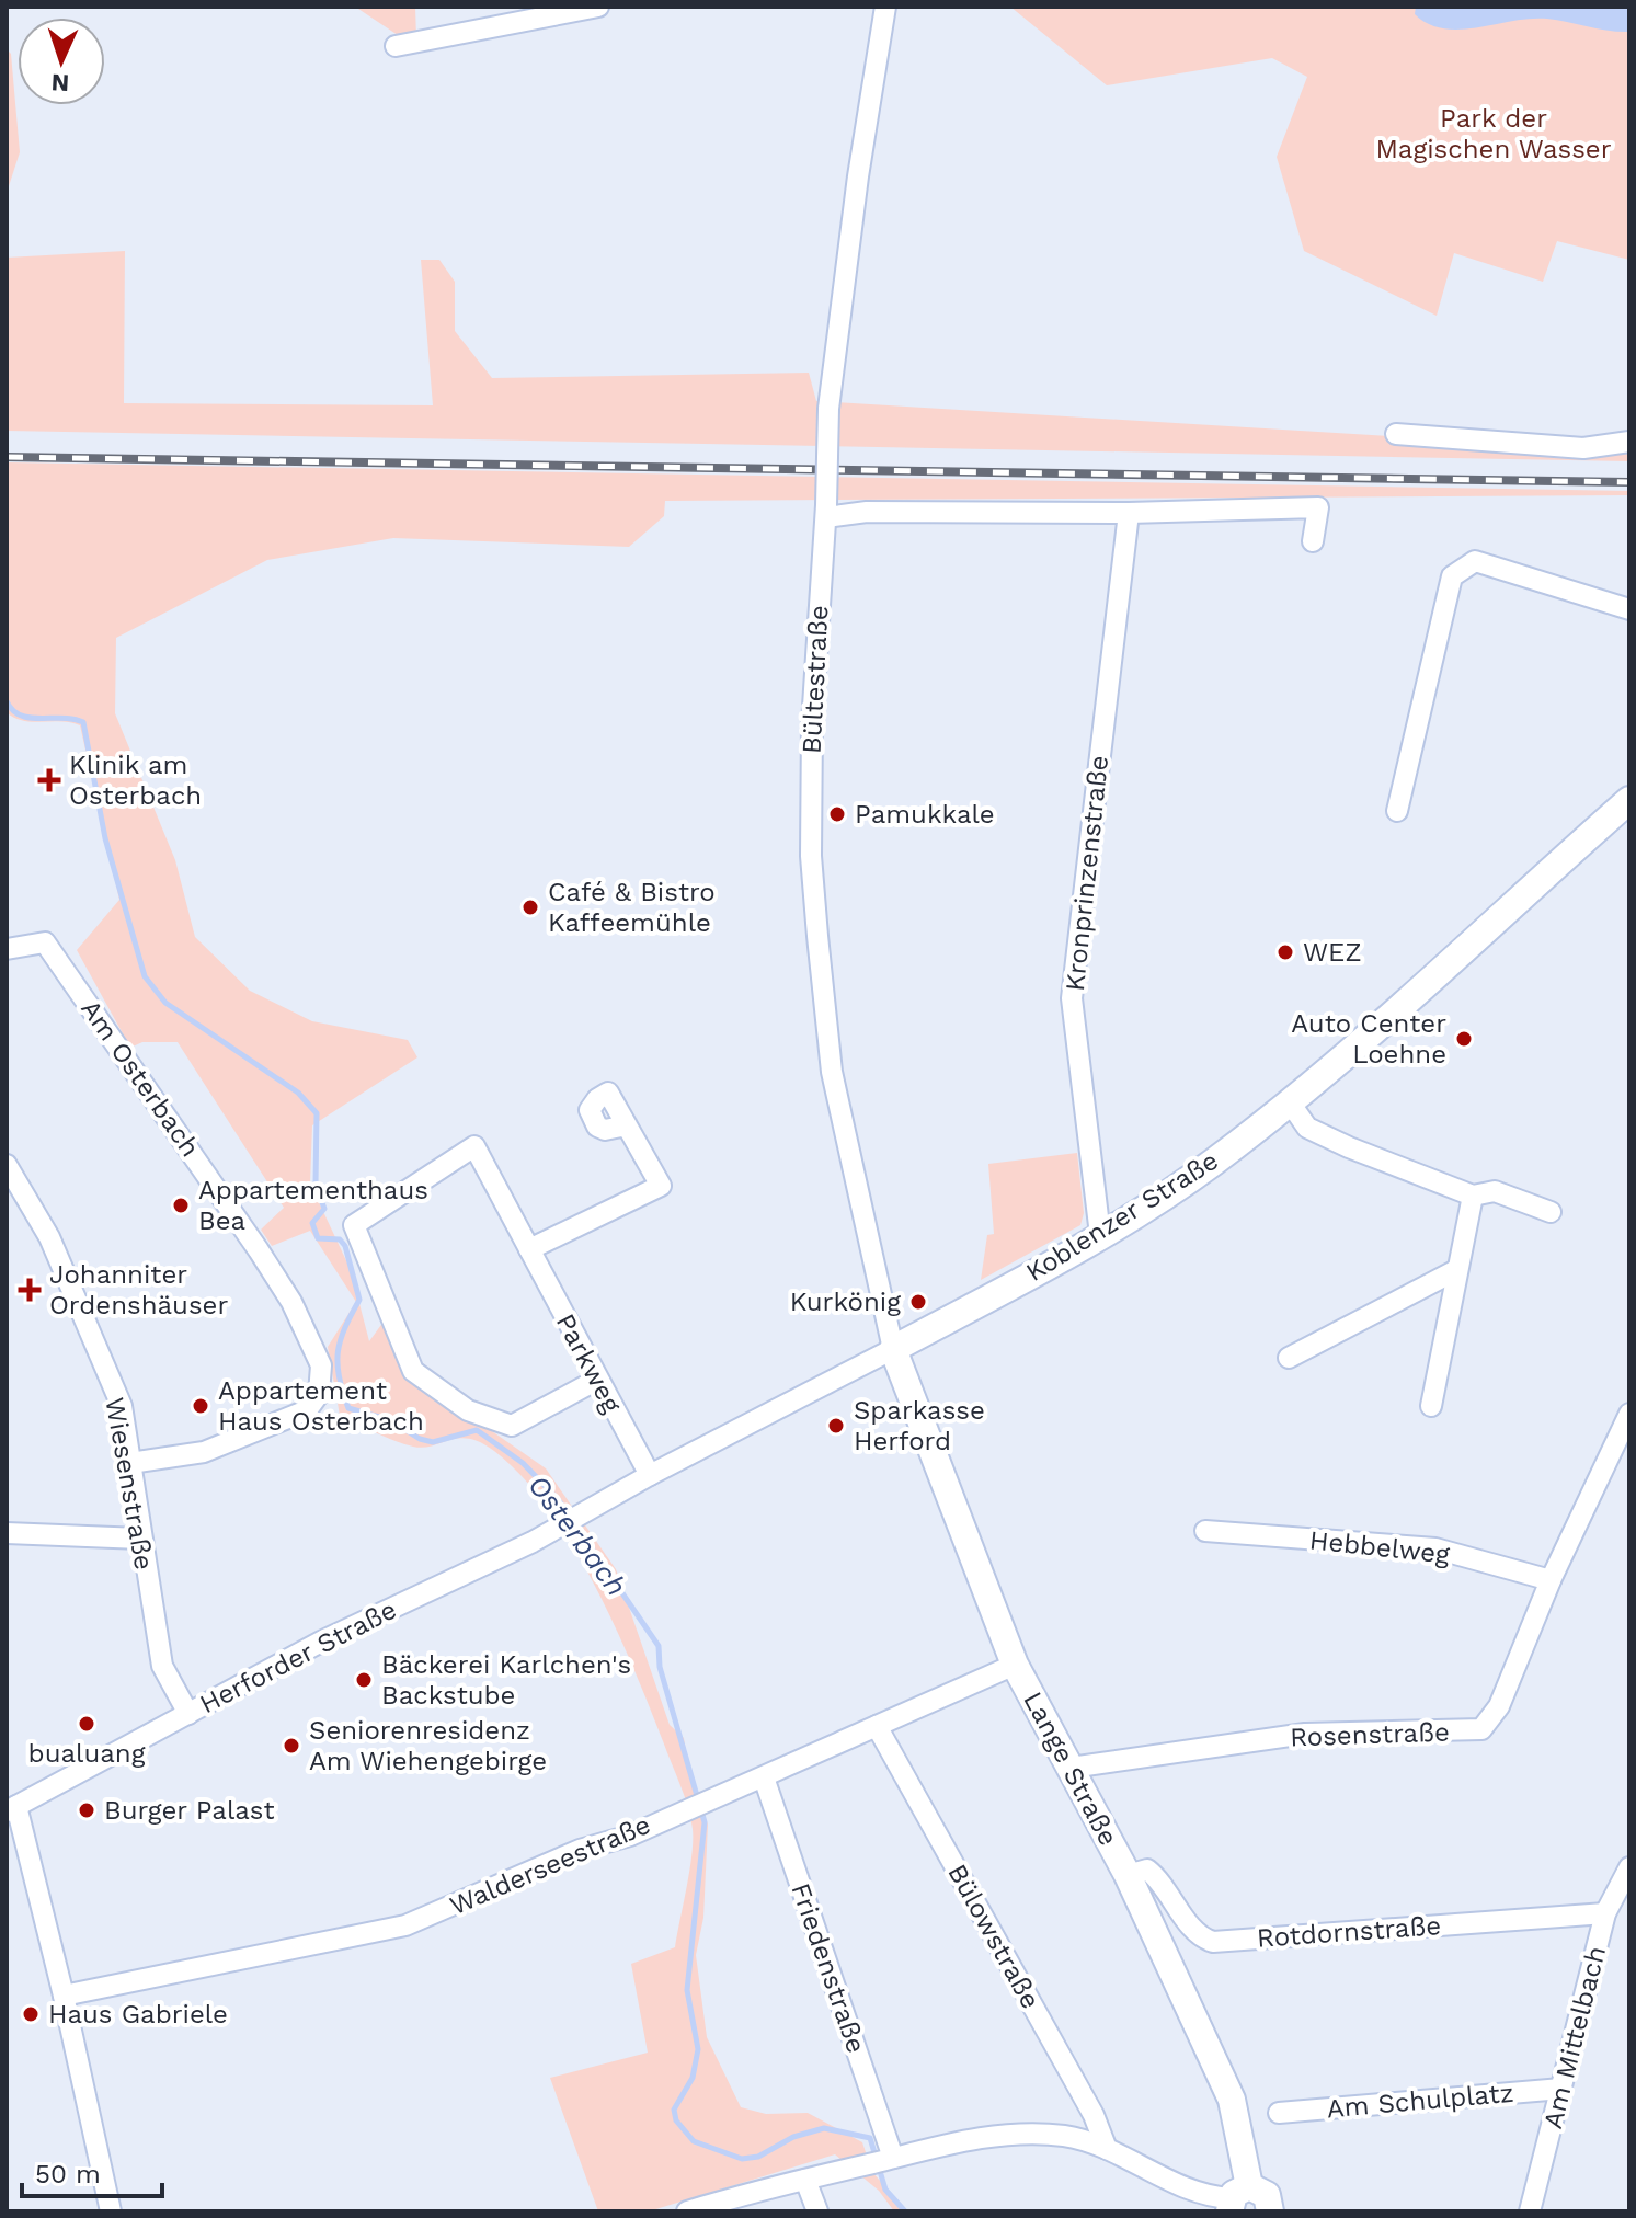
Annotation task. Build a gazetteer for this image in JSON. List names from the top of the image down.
{
  "streets": {
    "street": [
      "Bültestraße",
      "Kronprinzenstraße",
      "Am Osterbach",
      "Koblenzer Straße",
      "Parkweg",
      "Wiesenstraße",
      "Hebbelweg",
      "Herforder Straße",
      "Rosenstraße",
      "Lange Straße",
      "Walderseestraße",
      "Rotdornstraße",
      "Bülowstraße",
      "Friedenstraße",
      "Am Mittelbach",
      "Am Schulplatz"
    ]
  },
  "crossings": [
    ["Bültestraße", "Koblenzer Straße"],
    ["Bültestraße", "Lange Straße"],
    ["Kronprinzenstraße", "Koblenzer Straße"],
    ["Am Osterbach", "Wiesenstraße"],
    ["Koblenzer Straße", "Parkweg"],
    ["Koblenzer Straße", "Herforder Straße"],
    ["Koblenzer Straße", "Lange Straße"],
    ["Wiesenstraße", "Herforder Straße"],
    ["Hebbelweg", "Rosenstraße"],
    ["Rosenstraße", "Lange Straße"],
    ["Lange Straße", "Walderseestraße"],
    ["Lange Straße", "Rotdornstraße"],
    ["Walderseestraße", "Bülowstraße"],
    ["Walderseestraße", "Friedenstraße"],
    ["Rotdornstraße", "Am Mittelbach"],
    ["Am Mittelbach", "Am Schulplatz"]
  ],
  "water": ["Osterbach"],
  "parks": ["Park der Magischen Wasser"],
  "places": {
    "health": ["Klinik am Osterbach", "Johanniter Ordenshäuser"],
    "other": [
      "Pamukkale",
      "Café & Bistro Kaffeemühle",
      "WEZ",
      "Auto Center Loehne",
      "Appartementhaus Bea",
      "Kurkönig",
      "Appartement Haus Osterbach",
      "Sparkasse Herford",
      "Bäckerei Karlchen's Backstube",
      "bualuang",
      "Seniorenresidenz Am Wiehengebirge",
      "Burger Palast",
      "Haus Gabriele"
    ]
  },
  "scale_bar": "50 m",
  "north": "bottom"
}
